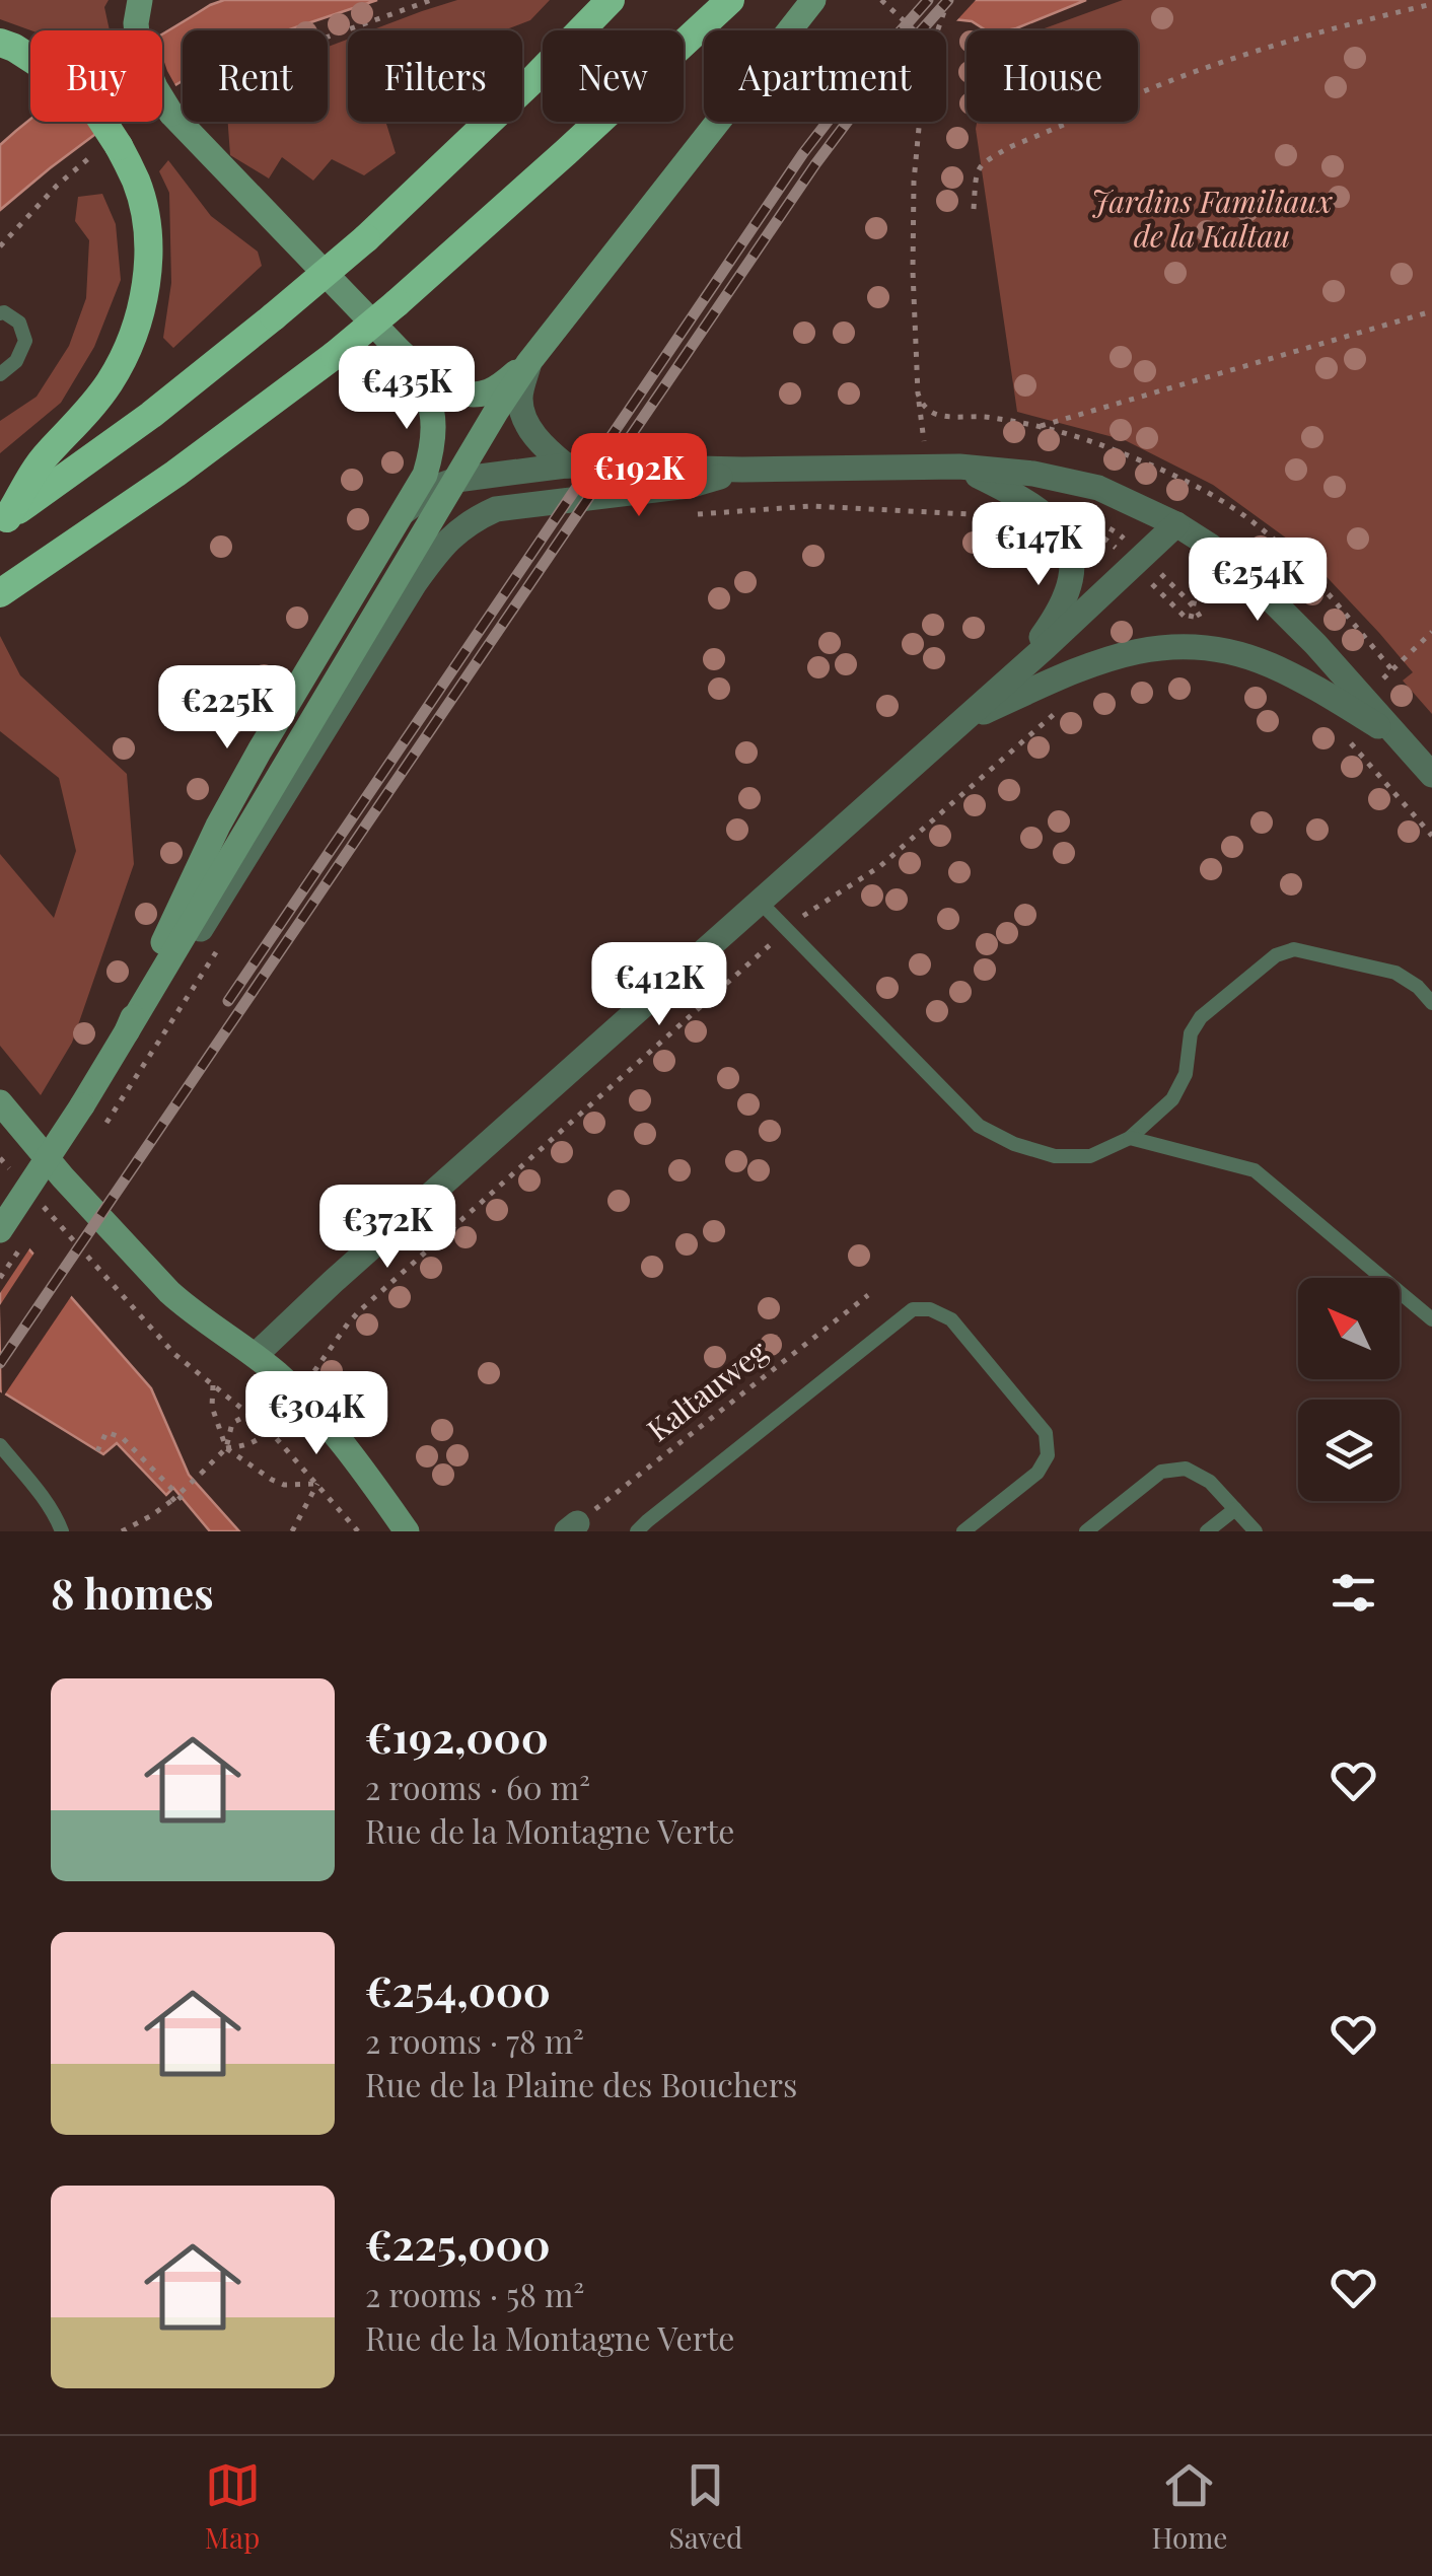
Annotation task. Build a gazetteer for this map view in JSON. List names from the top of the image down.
{
  "streets": {
    "path": ["Kaltauweg"]
  },
  "parks": ["Jardins Familiaux de la Kaltau"],
  "north": "top left",
  "page": {
    "chip": [
      "Buy",
      "Rent",
      "Filters",
      "New",
      "Apartment",
      "House"
    ],
    "price": [
      "€435K",
      "€192K",
      "€147K",
      "€254K",
      "€225K",
      "€412K",
      "€372K",
      "€304K"
    ],
    "heading": "8 homes",
    "list": [
      {
        "name": "€192,000",
        "note": "2 rooms · 60 m² · Rue de la Montagne Verte"
      },
      {
        "name": "€254,000",
        "note": "2 rooms · 78 m² · Rue de la Plaine des Bouchers"
      },
      {
        "name": "€225,000",
        "note": "2 rooms · 58 m² · Rue de la Montagne Verte"
      }
    ],
    "tabs": ["Map", "Saved", "Home"]
  }
}
